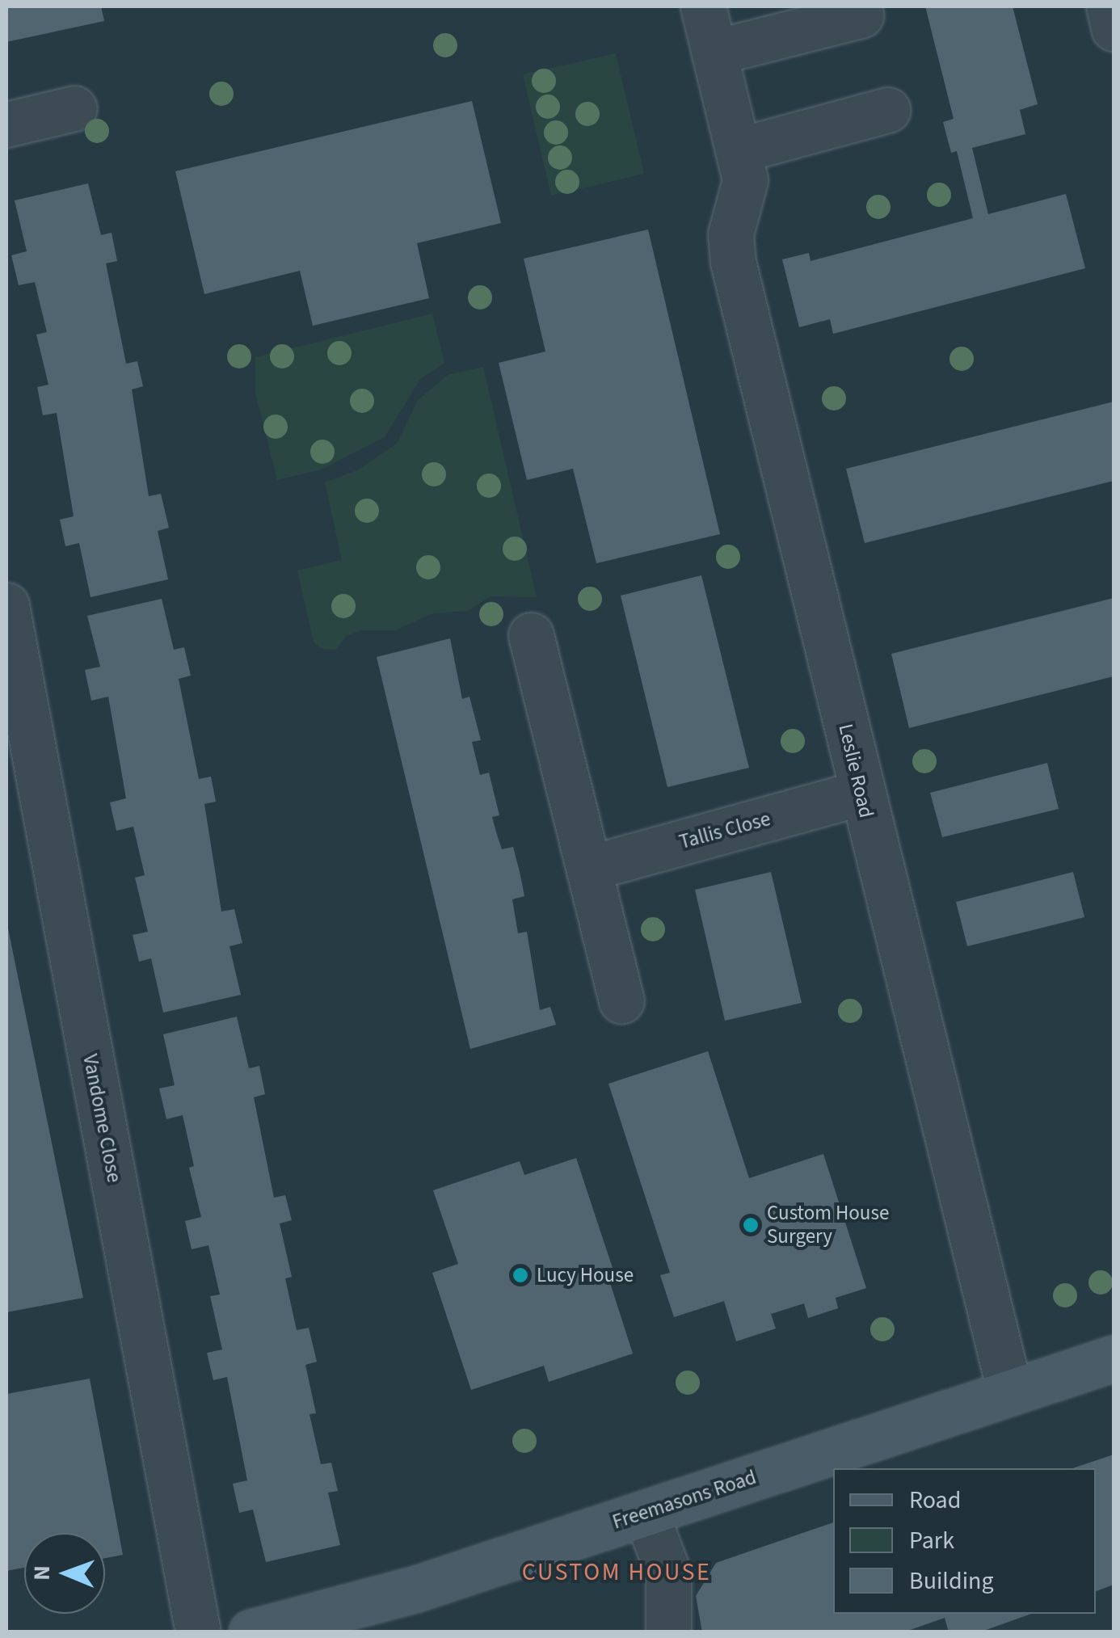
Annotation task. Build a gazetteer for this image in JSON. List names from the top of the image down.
{
  "streets": {
    "street": [
      "Leslie Road",
      "Tallis Close",
      "Vandome Close",
      "Freemasons Road"
    ]
  },
  "crossings": [
    ["Leslie Road", "Tallis Close"],
    ["Leslie Road", "Freemasons Road"]
  ],
  "districts": ["CUSTOM HOUSE"],
  "places": ["Custom House Surgery", "Lucy House"],
  "legend": ["Road", "Park", "Building"],
  "north": "left"
}
